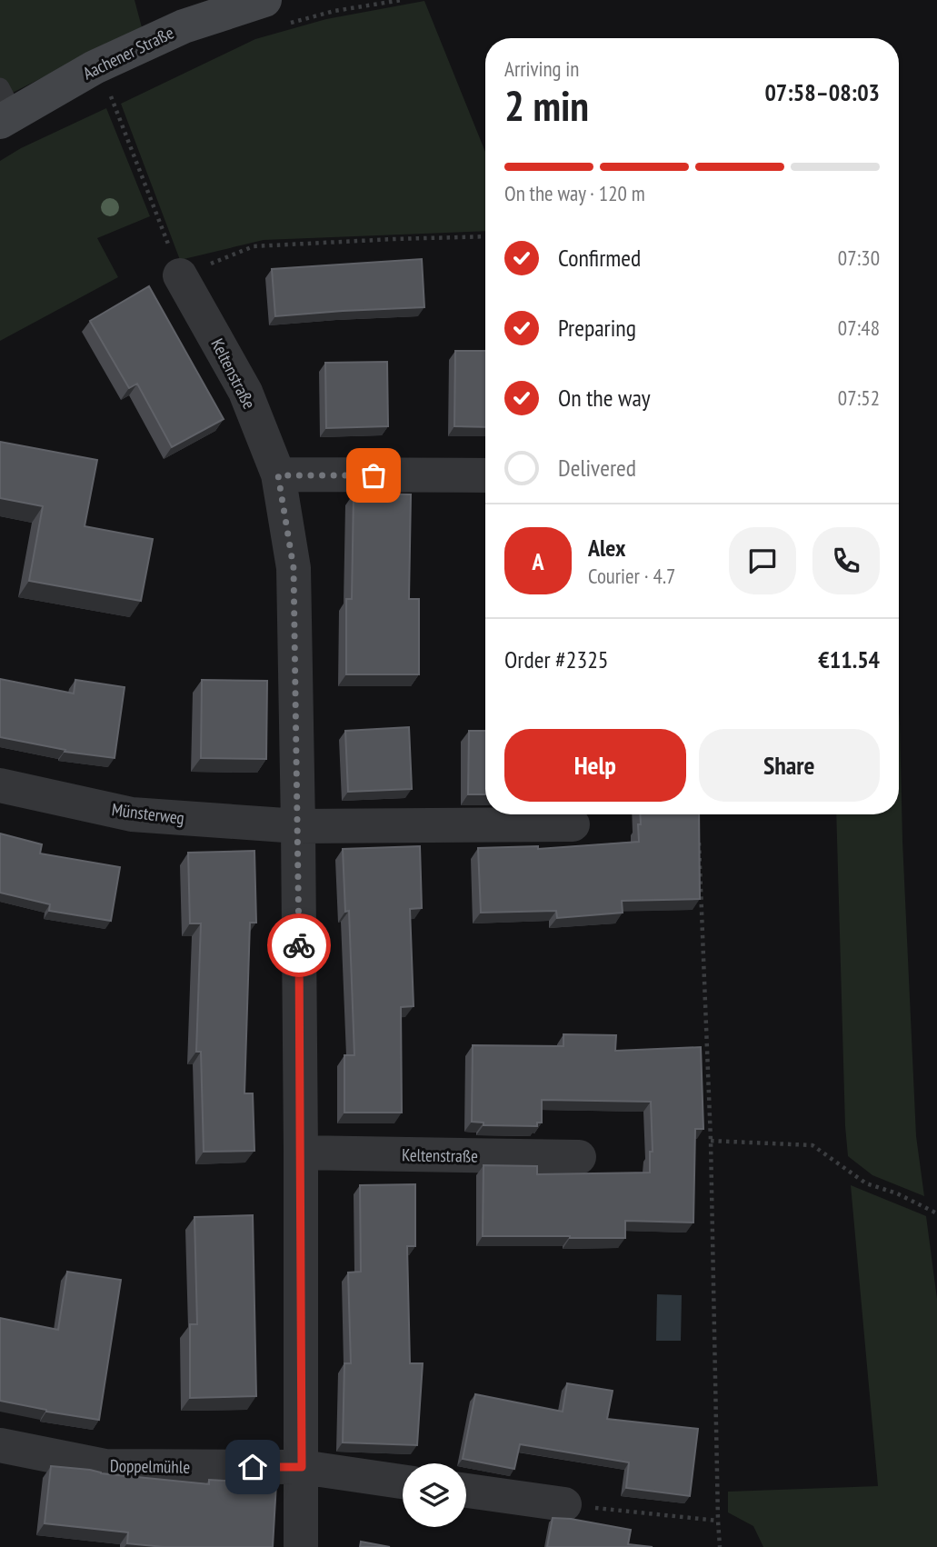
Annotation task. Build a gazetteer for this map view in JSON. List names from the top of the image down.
{
  "streets": {
    "main road": ["Aachener Straße"],
    "street": ["Keltenstraße", "Münsterweg", "Doppelmühle"]
  },
  "crossings": [
    ["Keltenstraße", "Münsterweg"],
    ["Keltenstraße", "Doppelmühle"]
  ],
  "page": {
    "heading": ["2 min", "Arriving in", "07:58–08:03"],
    "panel": [
      "Alex",
      "Courier · 4.7",
      "Order #2325",
      "€11.54"
    ],
    "bar": "On the way · 120 m",
    "list": [
      ["Confirmed", "07:30"],
      ["Preparing", "07:48"],
      ["On the way", "07:52"],
      "Delivered"
    ],
    "round": "A",
    "buttons": ["Help", "Share"]
  }
}
